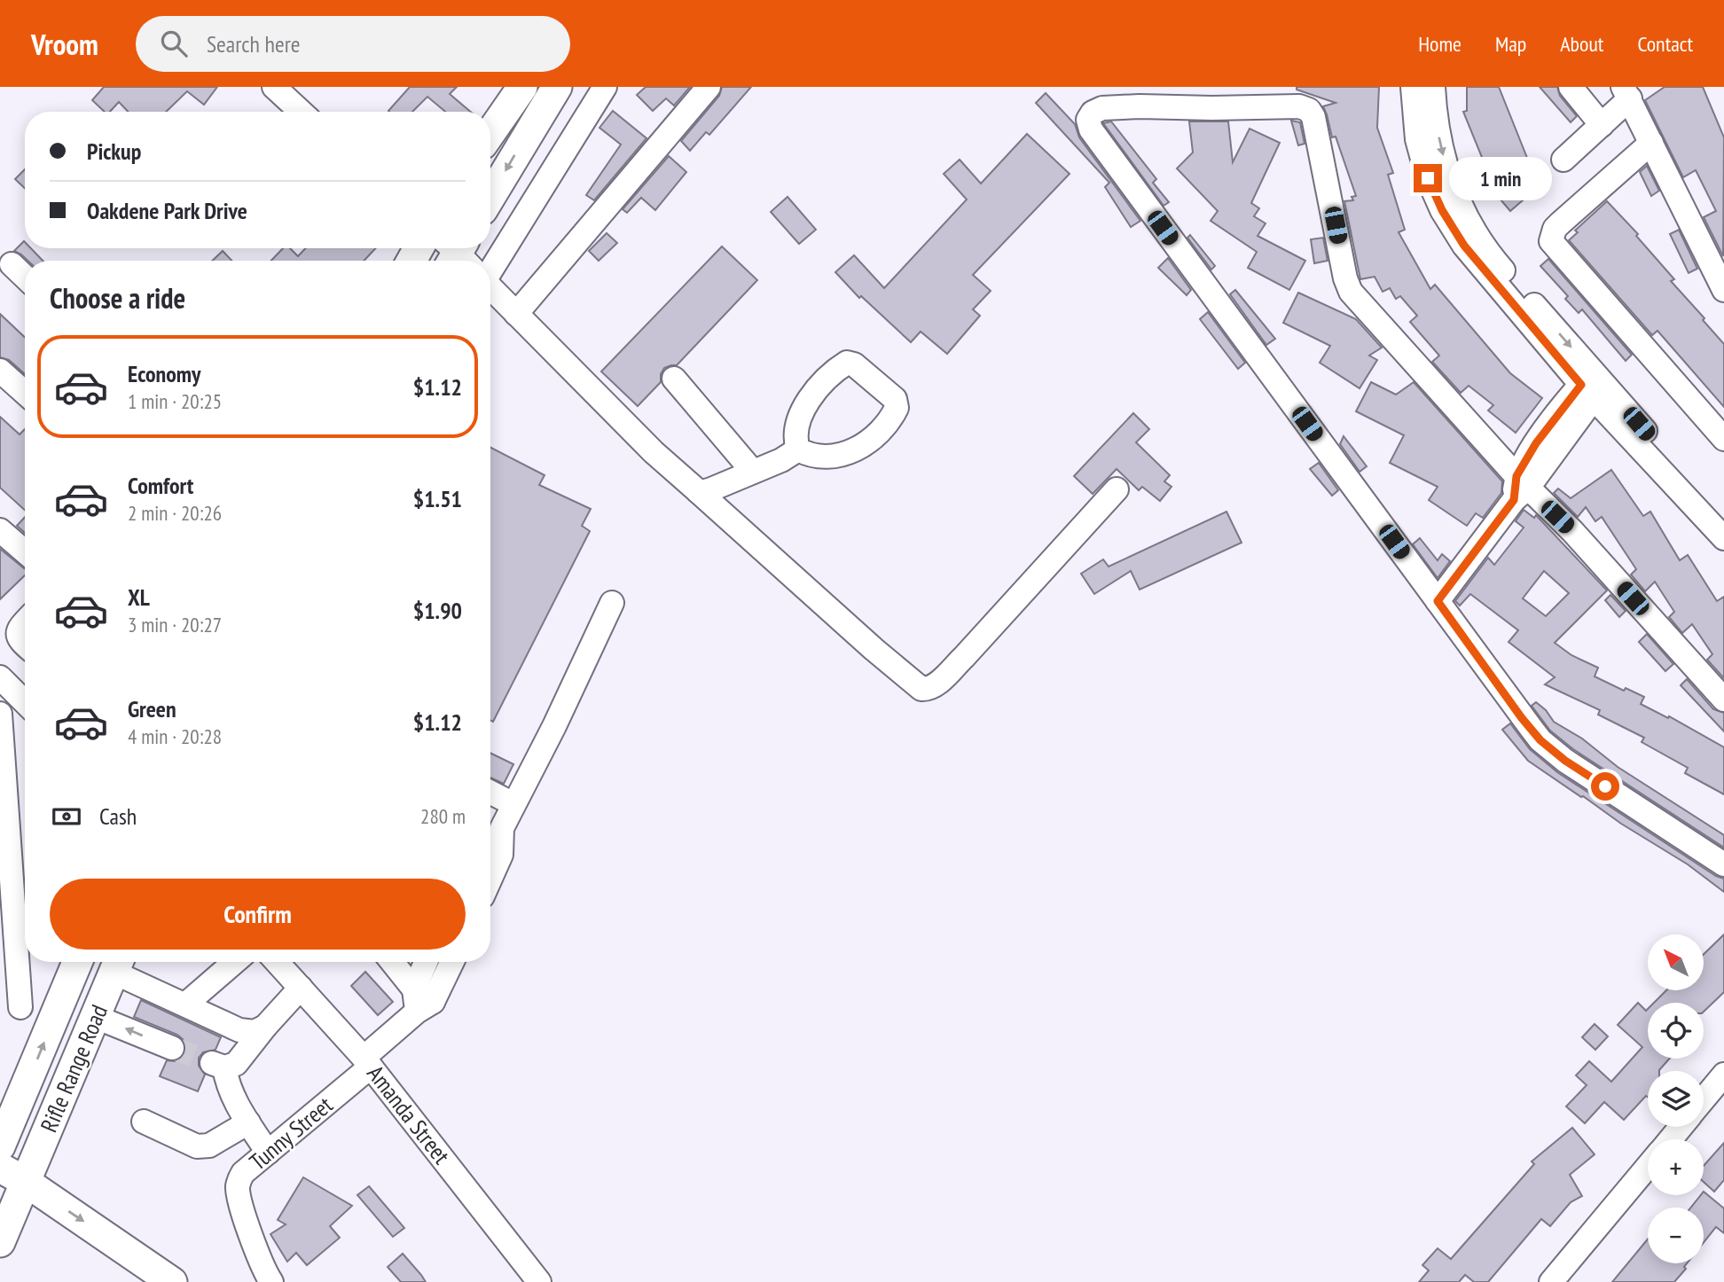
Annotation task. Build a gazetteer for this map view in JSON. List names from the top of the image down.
{
  "streets": {
    "main road": ["Rifle Range Road"],
    "street": ["Amanda Street", "Tunny Street"]
  },
  "crossings": [
    ["Amanda Street", "Tunny Street"]
  ],
  "north": "top left",
  "page": {
    "header": "Vroom",
    "search": "Search here",
    "nav": [
      "Home",
      "Map",
      "About",
      "Contact"
    ],
    "banner": ["Pickup", "Oakdene Park Drive"],
    "bubble": "1 min",
    "heading": "Choose a ride",
    "list": [
      {
        "name": "Economy",
        "note": "1 min · 20:25",
        "value": "$1.12"
      },
      {
        "name": "Comfort",
        "note": "2 min · 20:26",
        "value": "$1.51"
      },
      {
        "name": "XL",
        "note": "3 min · 20:27",
        "value": "$1.90"
      },
      {
        "name": "Green",
        "note": "4 min · 20:28",
        "value": "$1.12"
      }
    ],
    "pay": ["Cash", "280 m"],
    "buttons": "Confirm",
    "map_buttons": ["+", "−"]
  }
}
